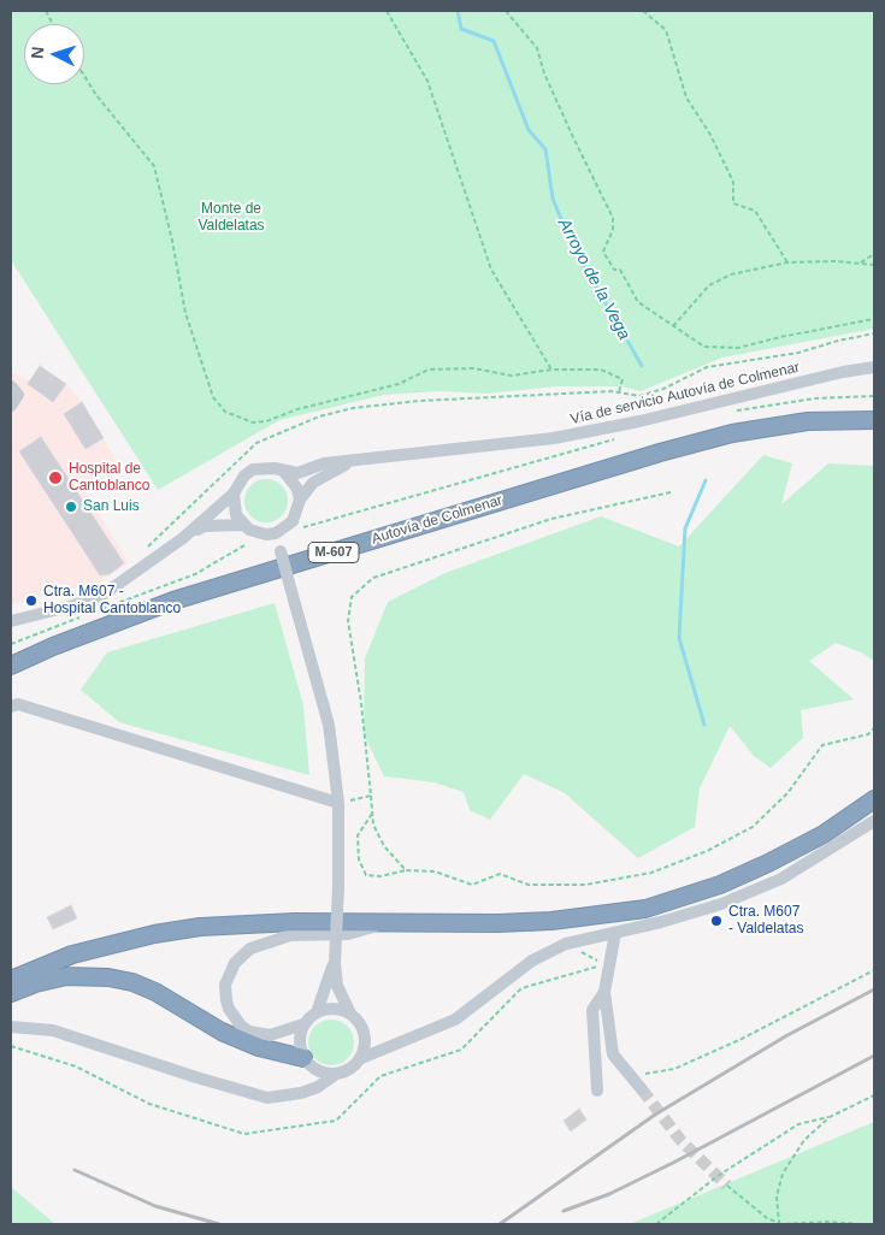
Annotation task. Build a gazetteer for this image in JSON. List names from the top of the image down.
{
  "streets": {
    "highway": ["Autovía de Colmenar", "M-607"],
    "street": ["Vía de servicio Autovía de Colmenar"]
  },
  "water": ["Arroyo de la Vega"],
  "parks": ["Monte de Valdelatas"],
  "places": [
    "Hospital de Cantoblanco",
    "San Luis",
    "Ctra. M607 - Hospital Cantoblanco",
    "Ctra. M607 - Valdelatas"
  ],
  "north": "left"
}
